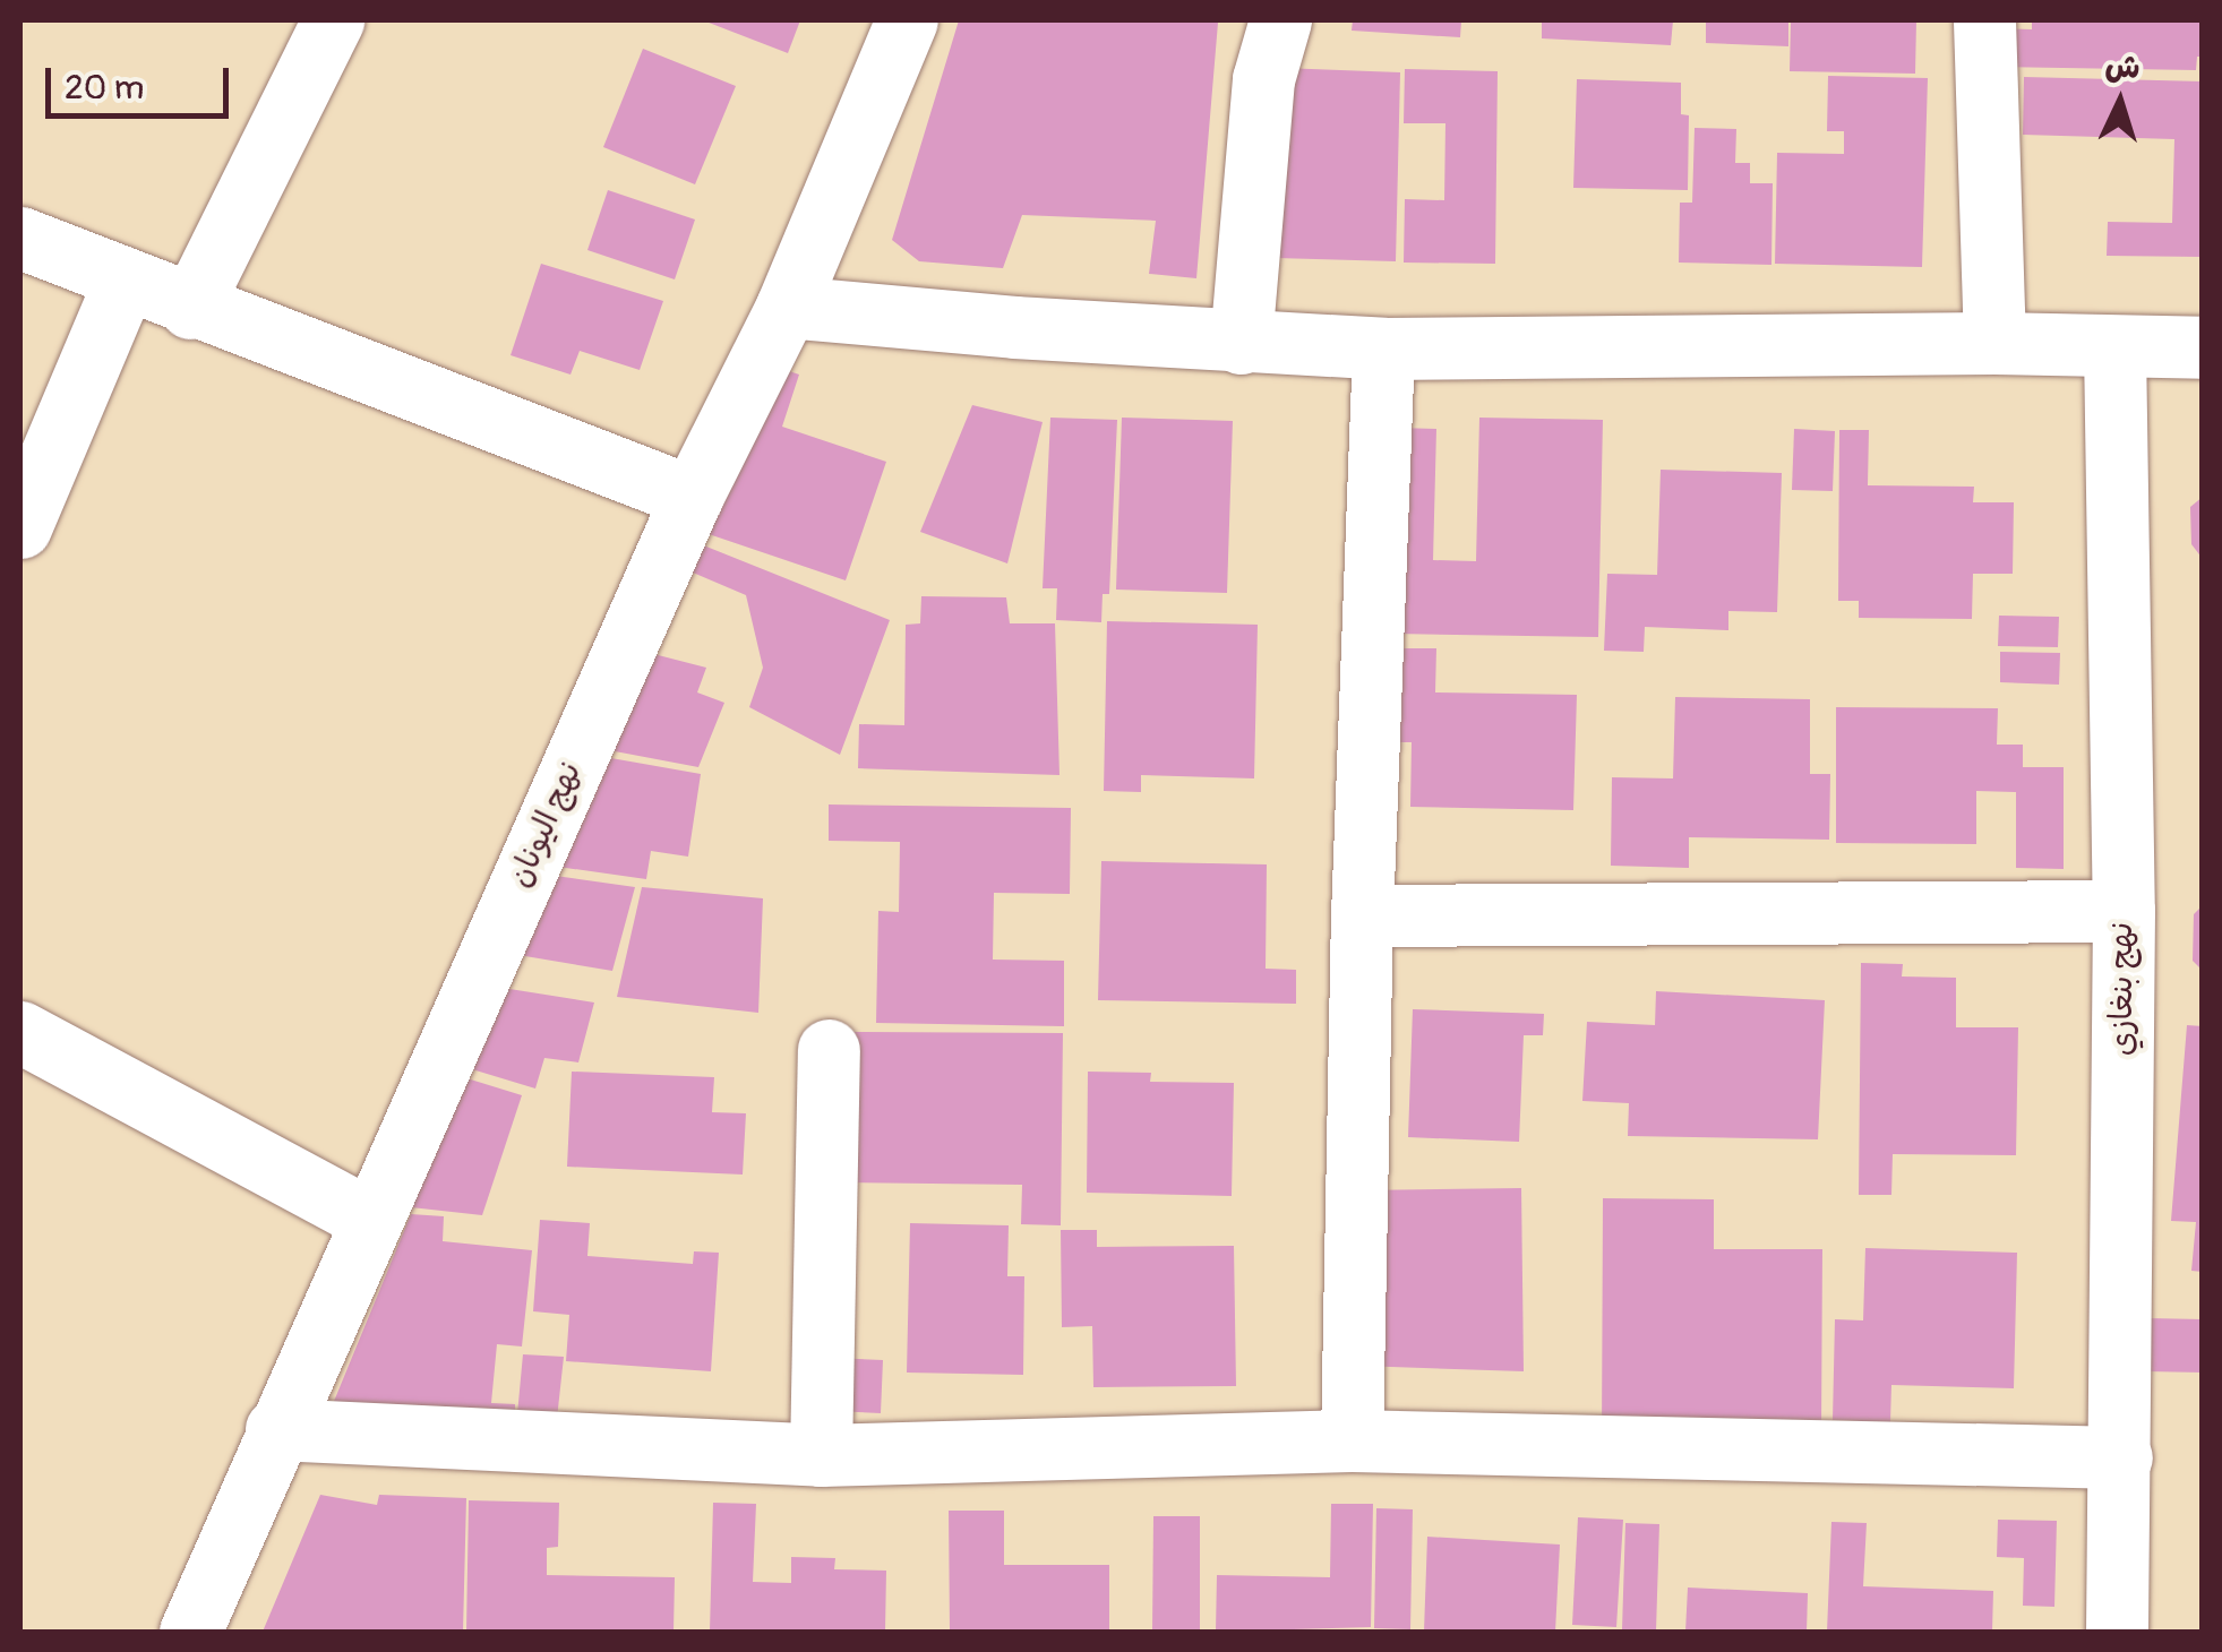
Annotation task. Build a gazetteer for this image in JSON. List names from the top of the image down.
{
  "streets": {
    "street": ["نهج اليونان", "نهج بنغازي"]
  },
  "scale_bar": "20 m",
  "north": "top"
}
